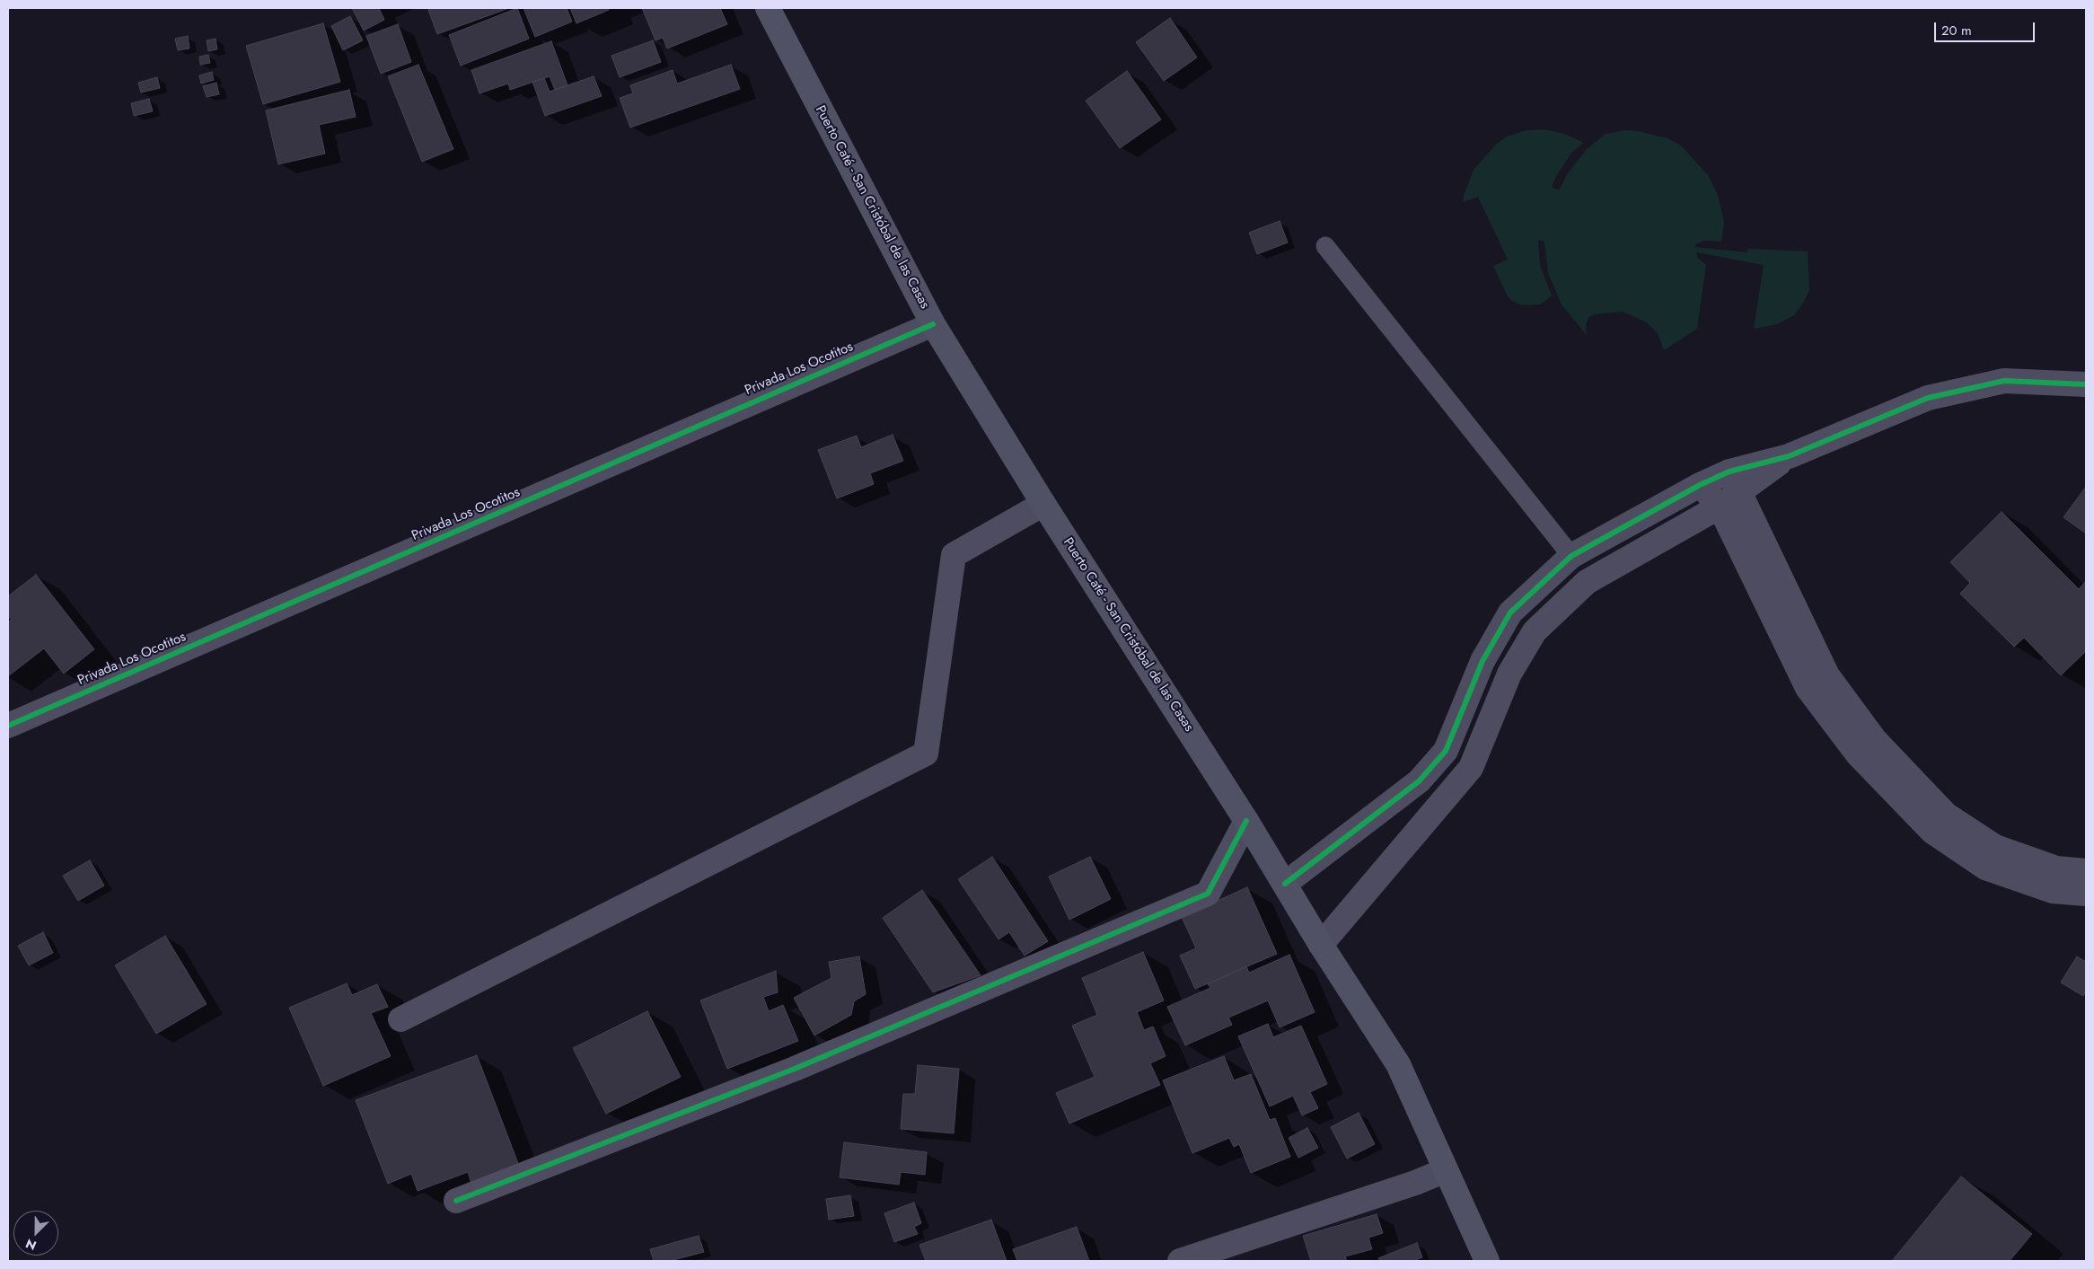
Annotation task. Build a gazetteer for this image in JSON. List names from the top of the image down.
{
  "streets": {
    "main road": ["Puerto Caté - San Cristóbal de las Casas"],
    "street": ["Privada Los Ocotitos"]
  },
  "crossings": [
    ["Puerto Caté - San Cristóbal de las Casas", "Privada Los Ocotitos"]
  ],
  "scale_bar": "20 m",
  "north": "bottom left"
}
